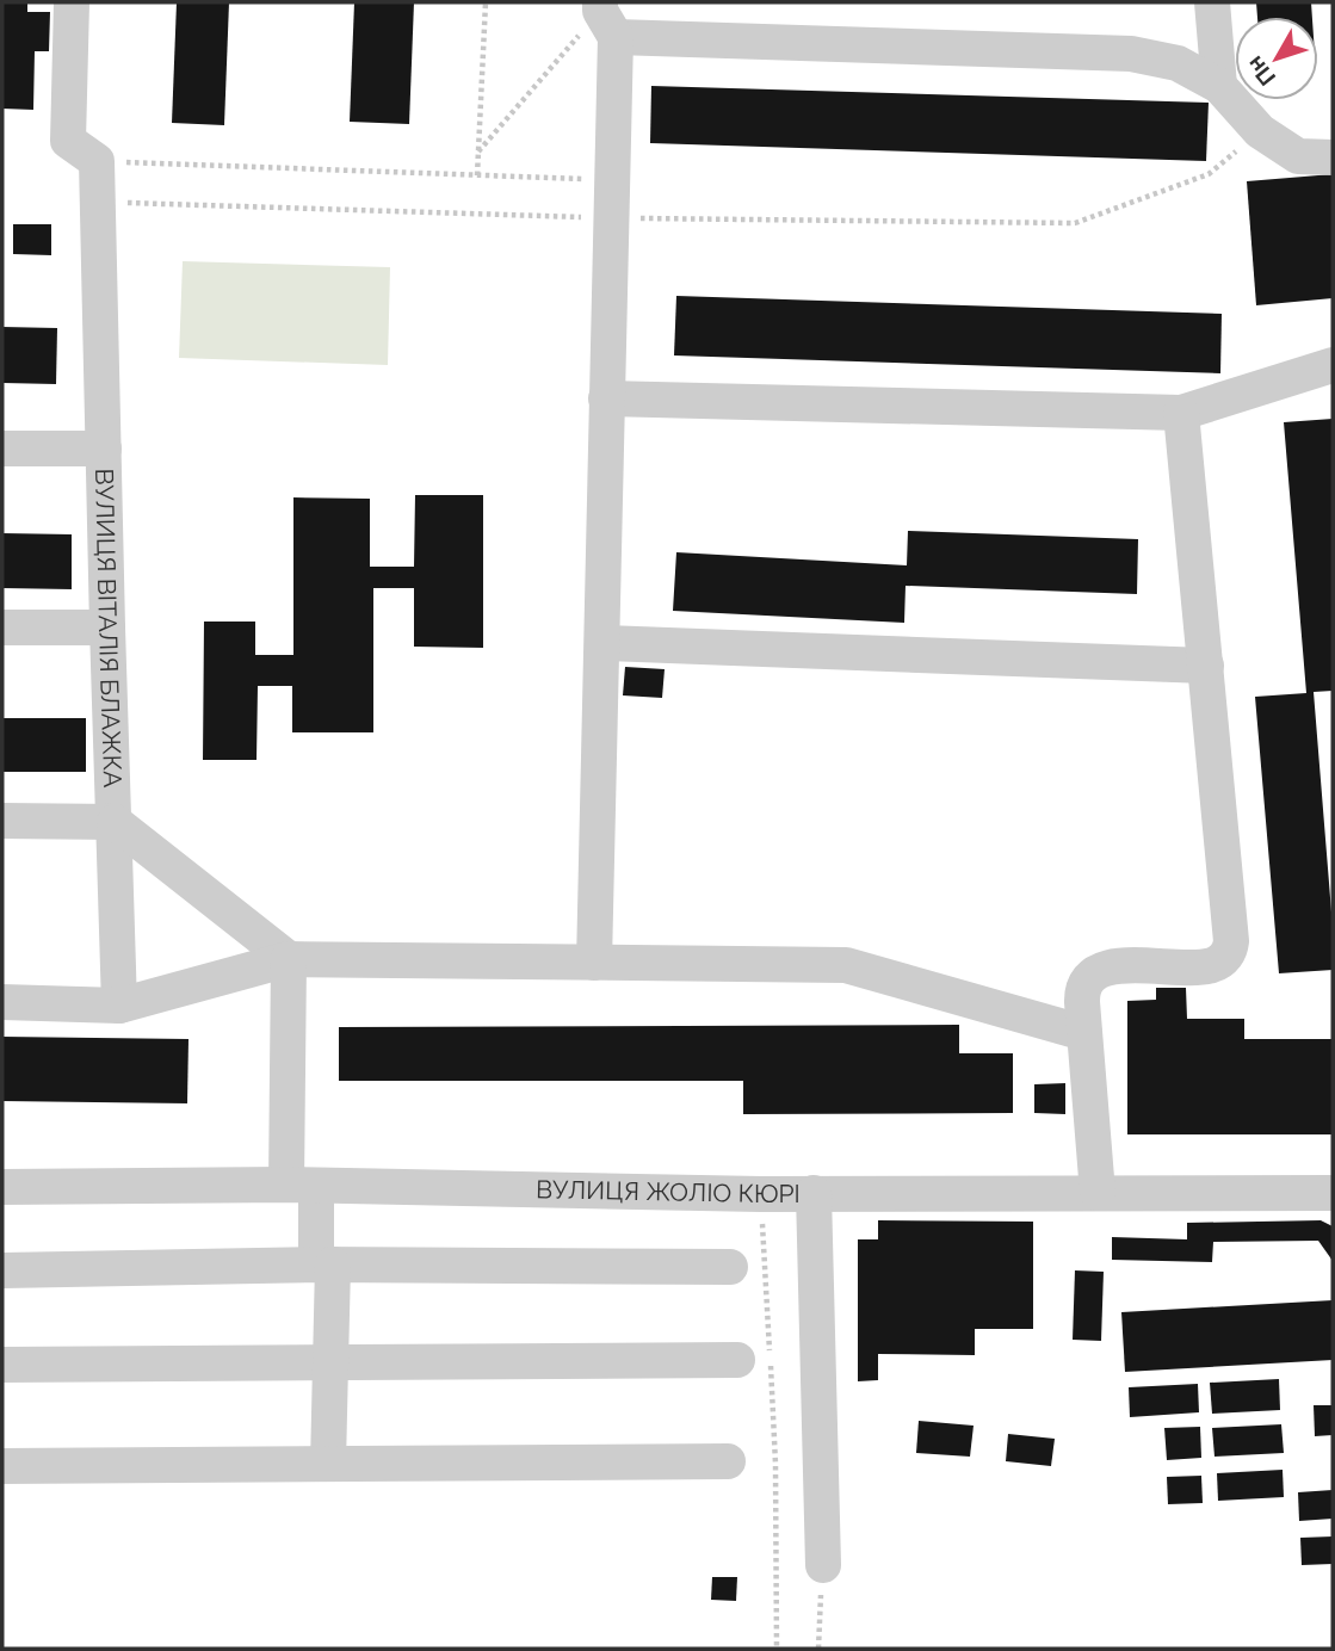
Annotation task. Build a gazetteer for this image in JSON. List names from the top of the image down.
{
  "streets": {
    "street": ["ВУЛИЦЯ ВІТАЛІЯ БЛАЖКА", "ВУЛИЦЯ ЖОЛІО КЮРІ"]
  },
  "north": "bottom left"
}
